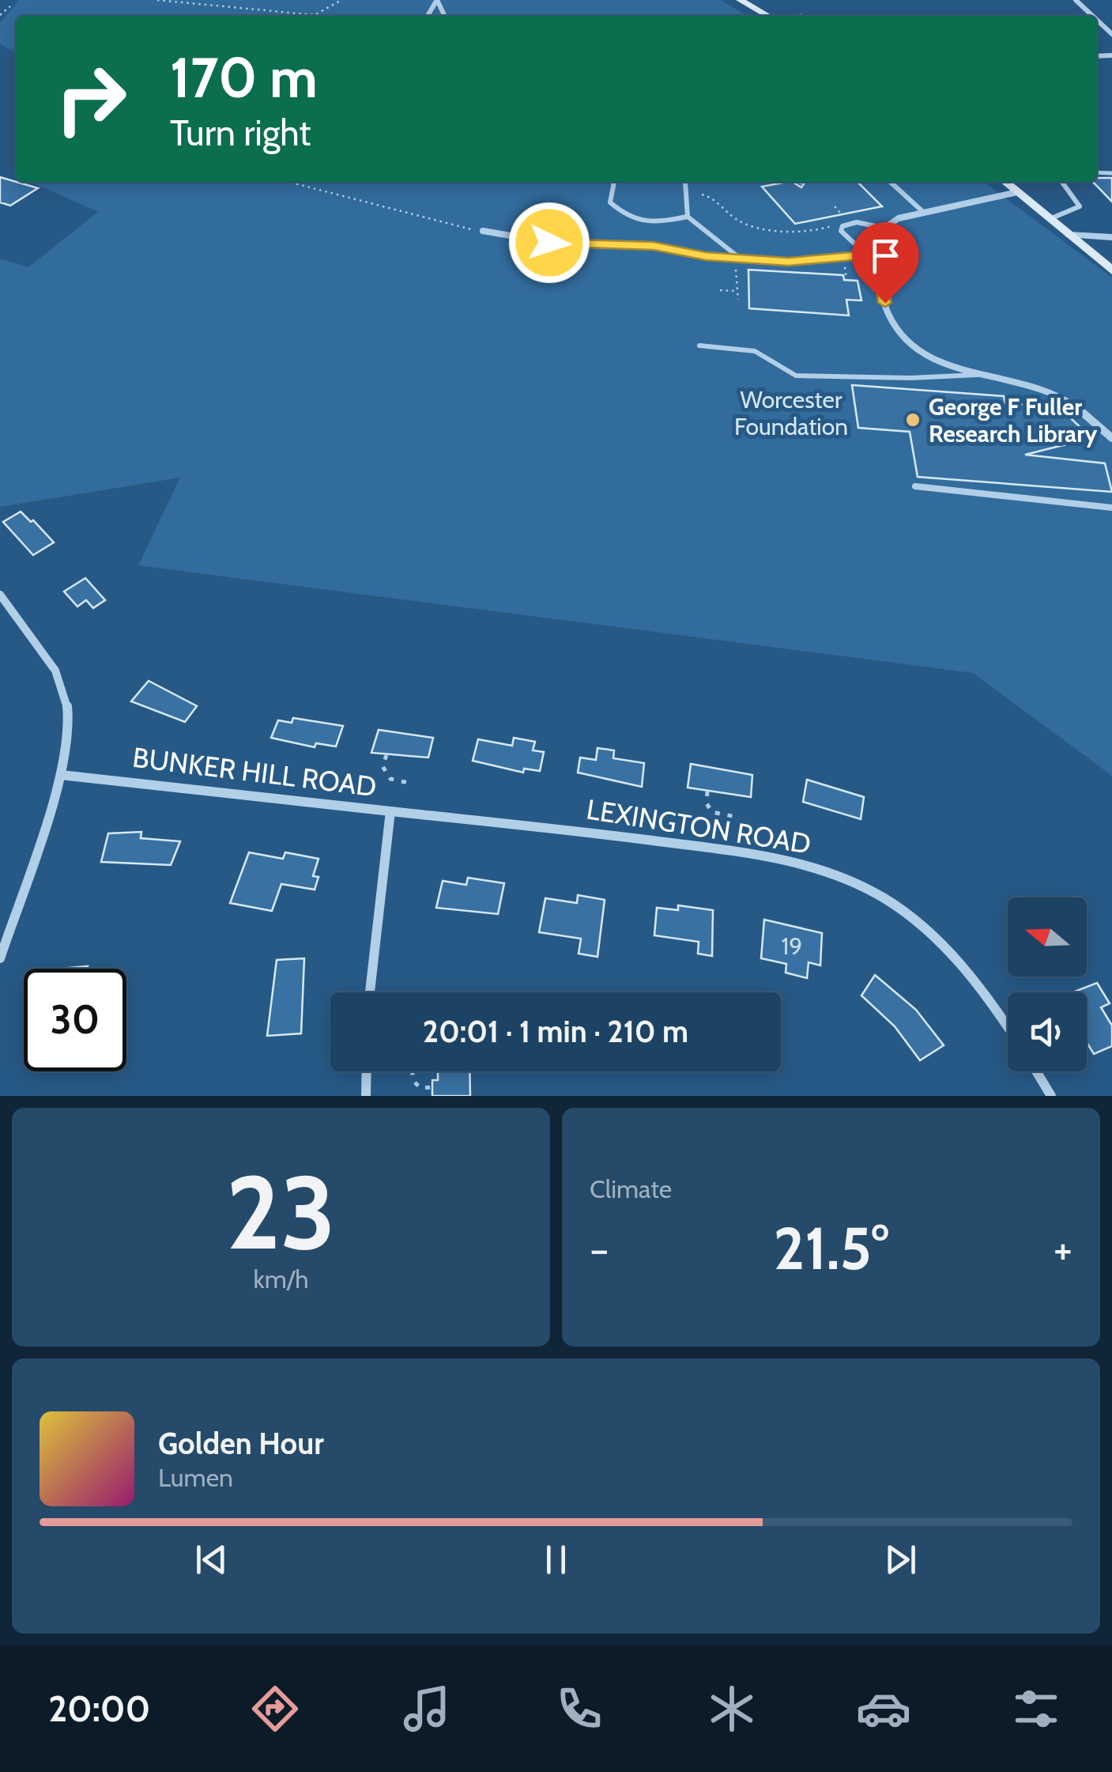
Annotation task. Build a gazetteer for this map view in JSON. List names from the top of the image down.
{
  "streets": {
    "street": ["BUNKER HILL ROAD", "LEXINGTON ROAD"]
  },
  "crossings": [
    ["BUNKER HILL ROAD", "LEXINGTON ROAD"]
  ],
  "parks": ["Worcester Foundation"],
  "places": ["George F Fuller Research Library"],
  "house_numbers": ["19"],
  "north": "left",
  "page": {
    "turn": ["170 m", "Turn right"],
    "limit": "30",
    "trip": "20:01 · 1 min · 210 m",
    "tile": [
      ["23", "km/h"],
      "Climate"
    ],
    "heat": ["−", "21.5°", "+"],
    "song": ["Golden Hour", "Lumen"],
    "tabs": "20:00"
  }
}
